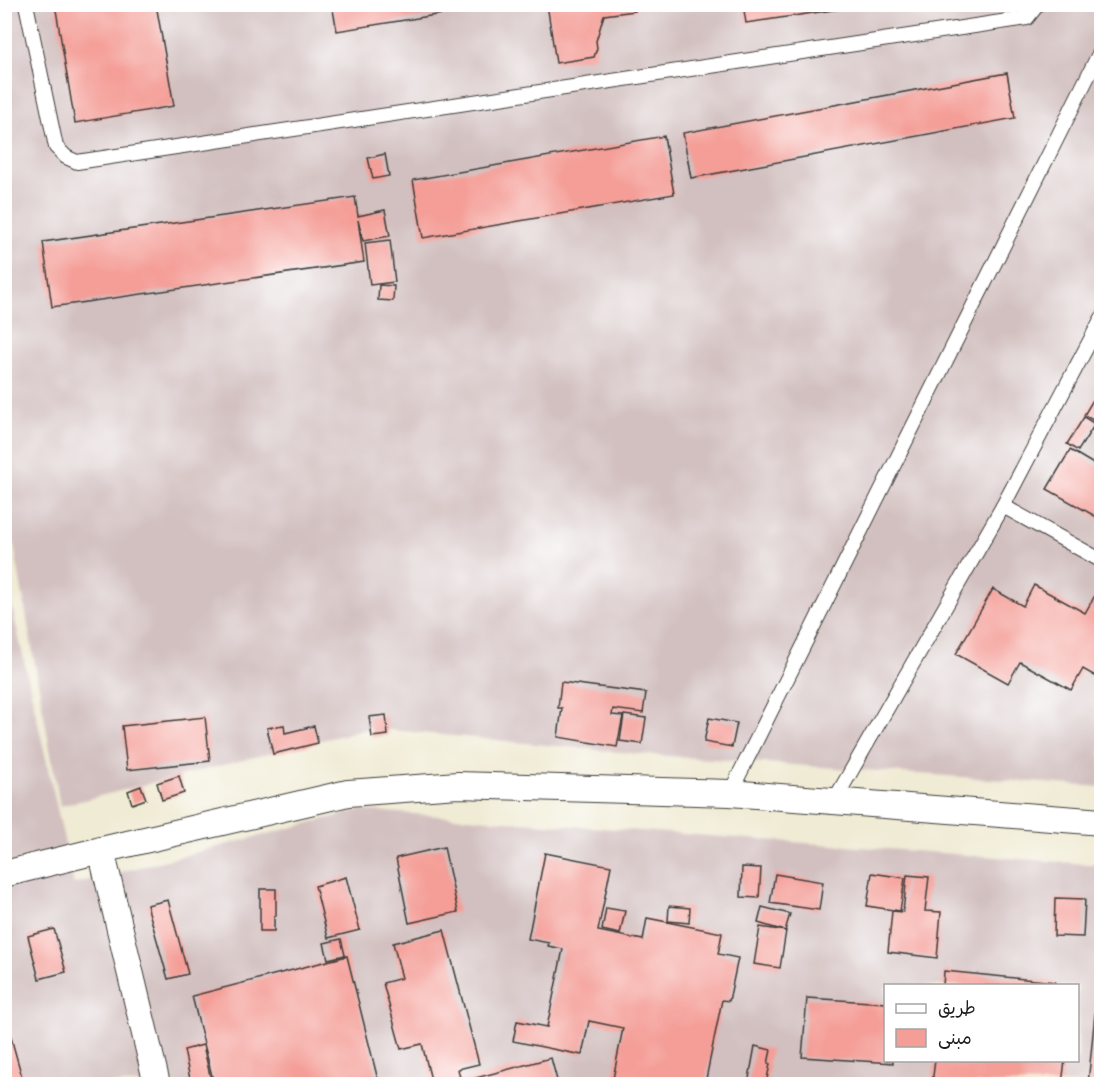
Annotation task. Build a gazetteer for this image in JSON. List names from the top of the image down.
{
  "legend": ["طريق", "مبنى"]
}
